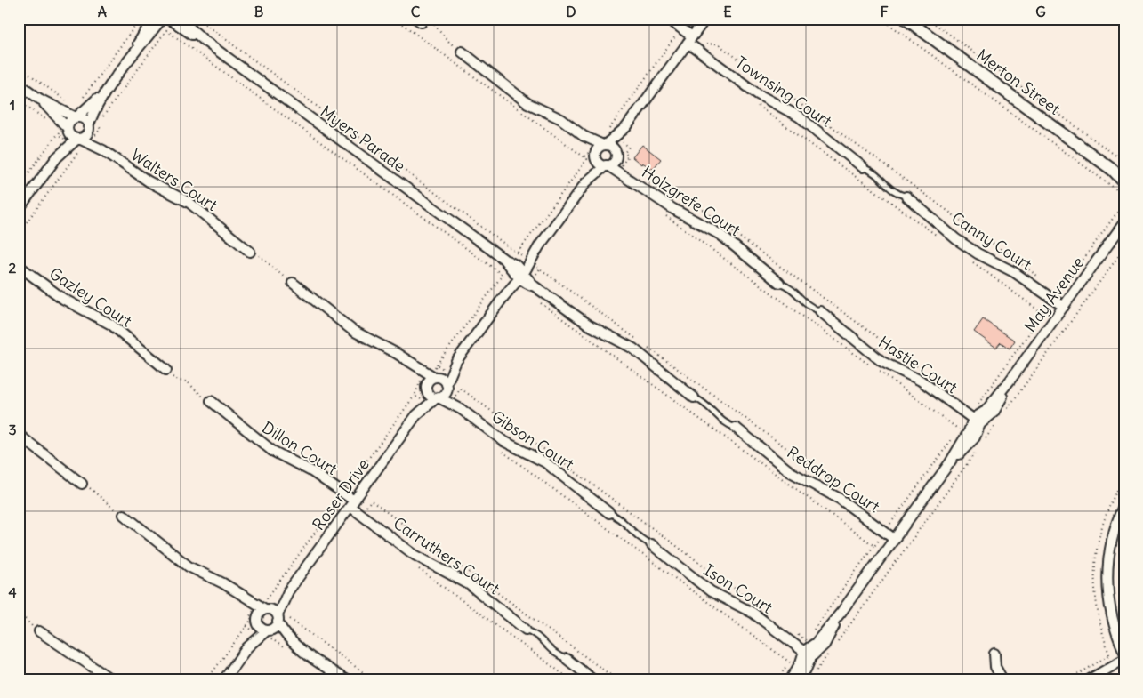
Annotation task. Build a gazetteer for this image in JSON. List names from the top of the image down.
{
  "streets": {
    "street": [
      "Merton Street",
      "Townsing Court",
      "Myers Parade",
      "Walters Court",
      "Holzgrefe Court",
      "Canny Court",
      "May Avenue",
      "Gazley Court",
      "Hastie Court",
      "Gibson Court",
      "Dillon Court",
      "Reddrop Court",
      "Roser Drive",
      "Carruthers Court",
      "Ison Court"
    ]
  },
  "crossings": [
    ["Canny Court", "May Avenue"],
    ["May Avenue", "Hastie Court"],
    ["May Avenue", "Reddrop Court"],
    ["May Avenue", "Ison Court"],
    ["Gibson Court", "Roser Drive"],
    ["Dillon Court", "Roser Drive"],
    ["Dillon Court", "Carruthers Court"],
    ["Roser Drive", "Carruthers Court"]
  ],
  "grid": {
    "columns": [
      "A",
      "B",
      "C",
      "D",
      "E",
      "F",
      "G"
    ],
    "rows": [
      "1",
      "2",
      "3",
      "4"
    ]
  }
}
